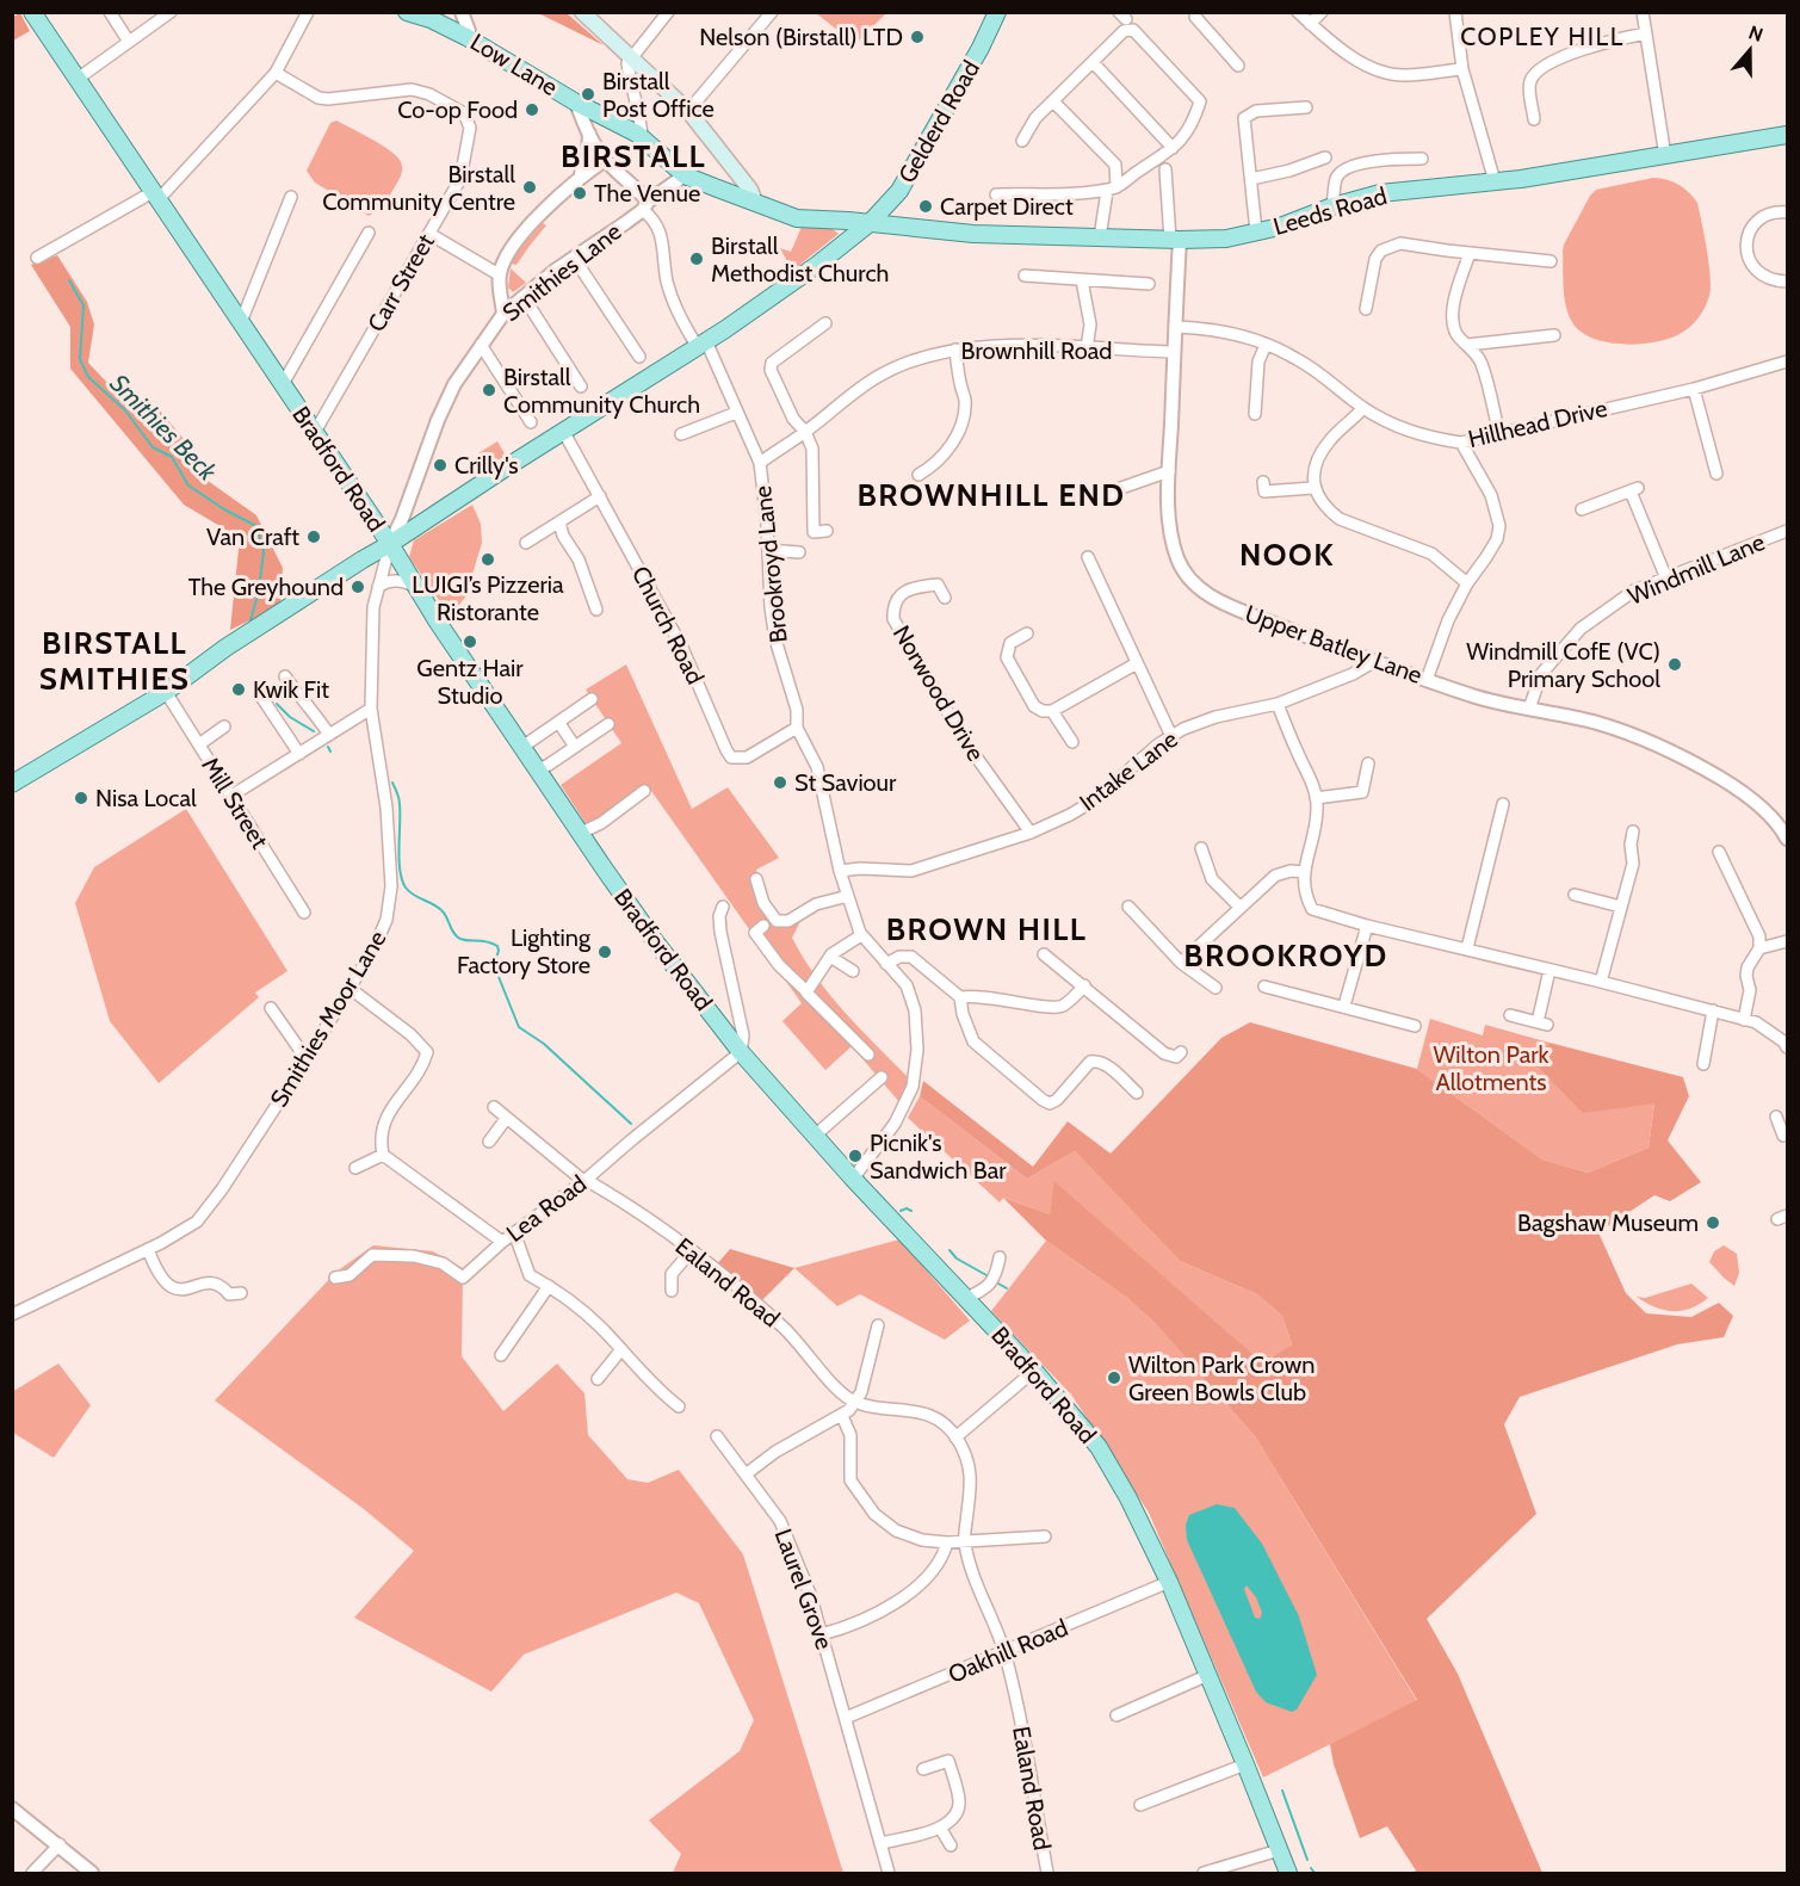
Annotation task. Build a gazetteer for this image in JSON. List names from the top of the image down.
{
  "streets": {
    "main road": [
      "Low Lane",
      "Gelderd Road",
      "Leeds Road",
      "Bradford Road"
    ],
    "street": [
      "Smithies Lane",
      "Carr Street",
      "Brownhill Road",
      "Hillhead Drive",
      "Brookroyd Lane",
      "Windmill Lane",
      "Church Road",
      "Upper Batley Lane",
      "Norwood Drive",
      "Intake Lane",
      "Mill Street",
      "Smithies Moor Lane",
      "Lea Road",
      "Ealand Road",
      "Laurel Grove",
      "Oakhill Road"
    ]
  },
  "crossings": [
    ["Low Lane", "Leeds Road"],
    ["Low Lane", "Smithies Lane"],
    ["Gelderd Road", "Leeds Road"],
    ["Gelderd Road", "Smithies Lane"],
    ["Gelderd Road", "Bradford Road"],
    ["Gelderd Road", "Brookroyd Lane"],
    ["Gelderd Road", "Church Road"],
    ["Gelderd Road", "Mill Street"],
    ["Gelderd Road", "Smithies Moor Lane"],
    ["Leeds Road", "Smithies Lane"],
    ["Leeds Road", "Upper Batley Lane"],
    ["Smithies Lane", "Bradford Road"],
    ["Smithies Lane", "Brookroyd Lane"],
    ["Smithies Lane", "Smithies Moor Lane"],
    ["Carr Street", "Bradford Road"],
    ["Brownhill Road", "Brookroyd Lane"],
    ["Brownhill Road", "Upper Batley Lane"],
    ["Hillhead Drive", "Upper Batley Lane"],
    ["Bradford Road", "Brookroyd Lane"],
    ["Bradford Road", "Smithies Moor Lane"],
    ["Bradford Road", "Lea Road"],
    ["Bradford Road", "Oakhill Road"],
    ["Brookroyd Lane", "Church Road"],
    ["Brookroyd Lane", "Intake Lane"],
    ["Windmill Lane", "Upper Batley Lane"],
    ["Upper Batley Lane", "Intake Lane"],
    ["Norwood Drive", "Intake Lane"],
    ["Lea Road", "Ealand Road"],
    ["Ealand Road", "Oakhill Road"],
    ["Laurel Grove", "Oakhill Road"]
  ],
  "districts": [
    "COPLEY HILL",
    "BIRSTALL",
    "BROWNHILL END",
    "NOOK",
    "BIRSTALL SMITHIES",
    "BROWN HILL",
    "BROOKROYD"
  ],
  "water": ["Smithies Beck"],
  "parks": ["Wilton Park Allotments"],
  "places": [
    "Nelson (Birstall) LTD",
    "Birstall Post Office",
    "Co-op Food",
    "Birstall Community Centre",
    "The Venue",
    "Carpet Direct",
    "Birstall Methodist Church",
    "Birstall Community Church",
    "Crilly's",
    "Van Craft",
    "LUIGI’s Pizzeria Ristorante",
    "The Greyhound",
    "Gentz Hair Studio",
    "Windmill CofE (VC) Primary School",
    "Kwik Fit",
    "St Saviour",
    "Nisa Local",
    "Lighting Factory Store",
    "Picnik's Sandwich Bar",
    "Bagshaw Museum",
    "Wilton Park Crown Green Bowls Club"
  ],
  "north": "top"
}
